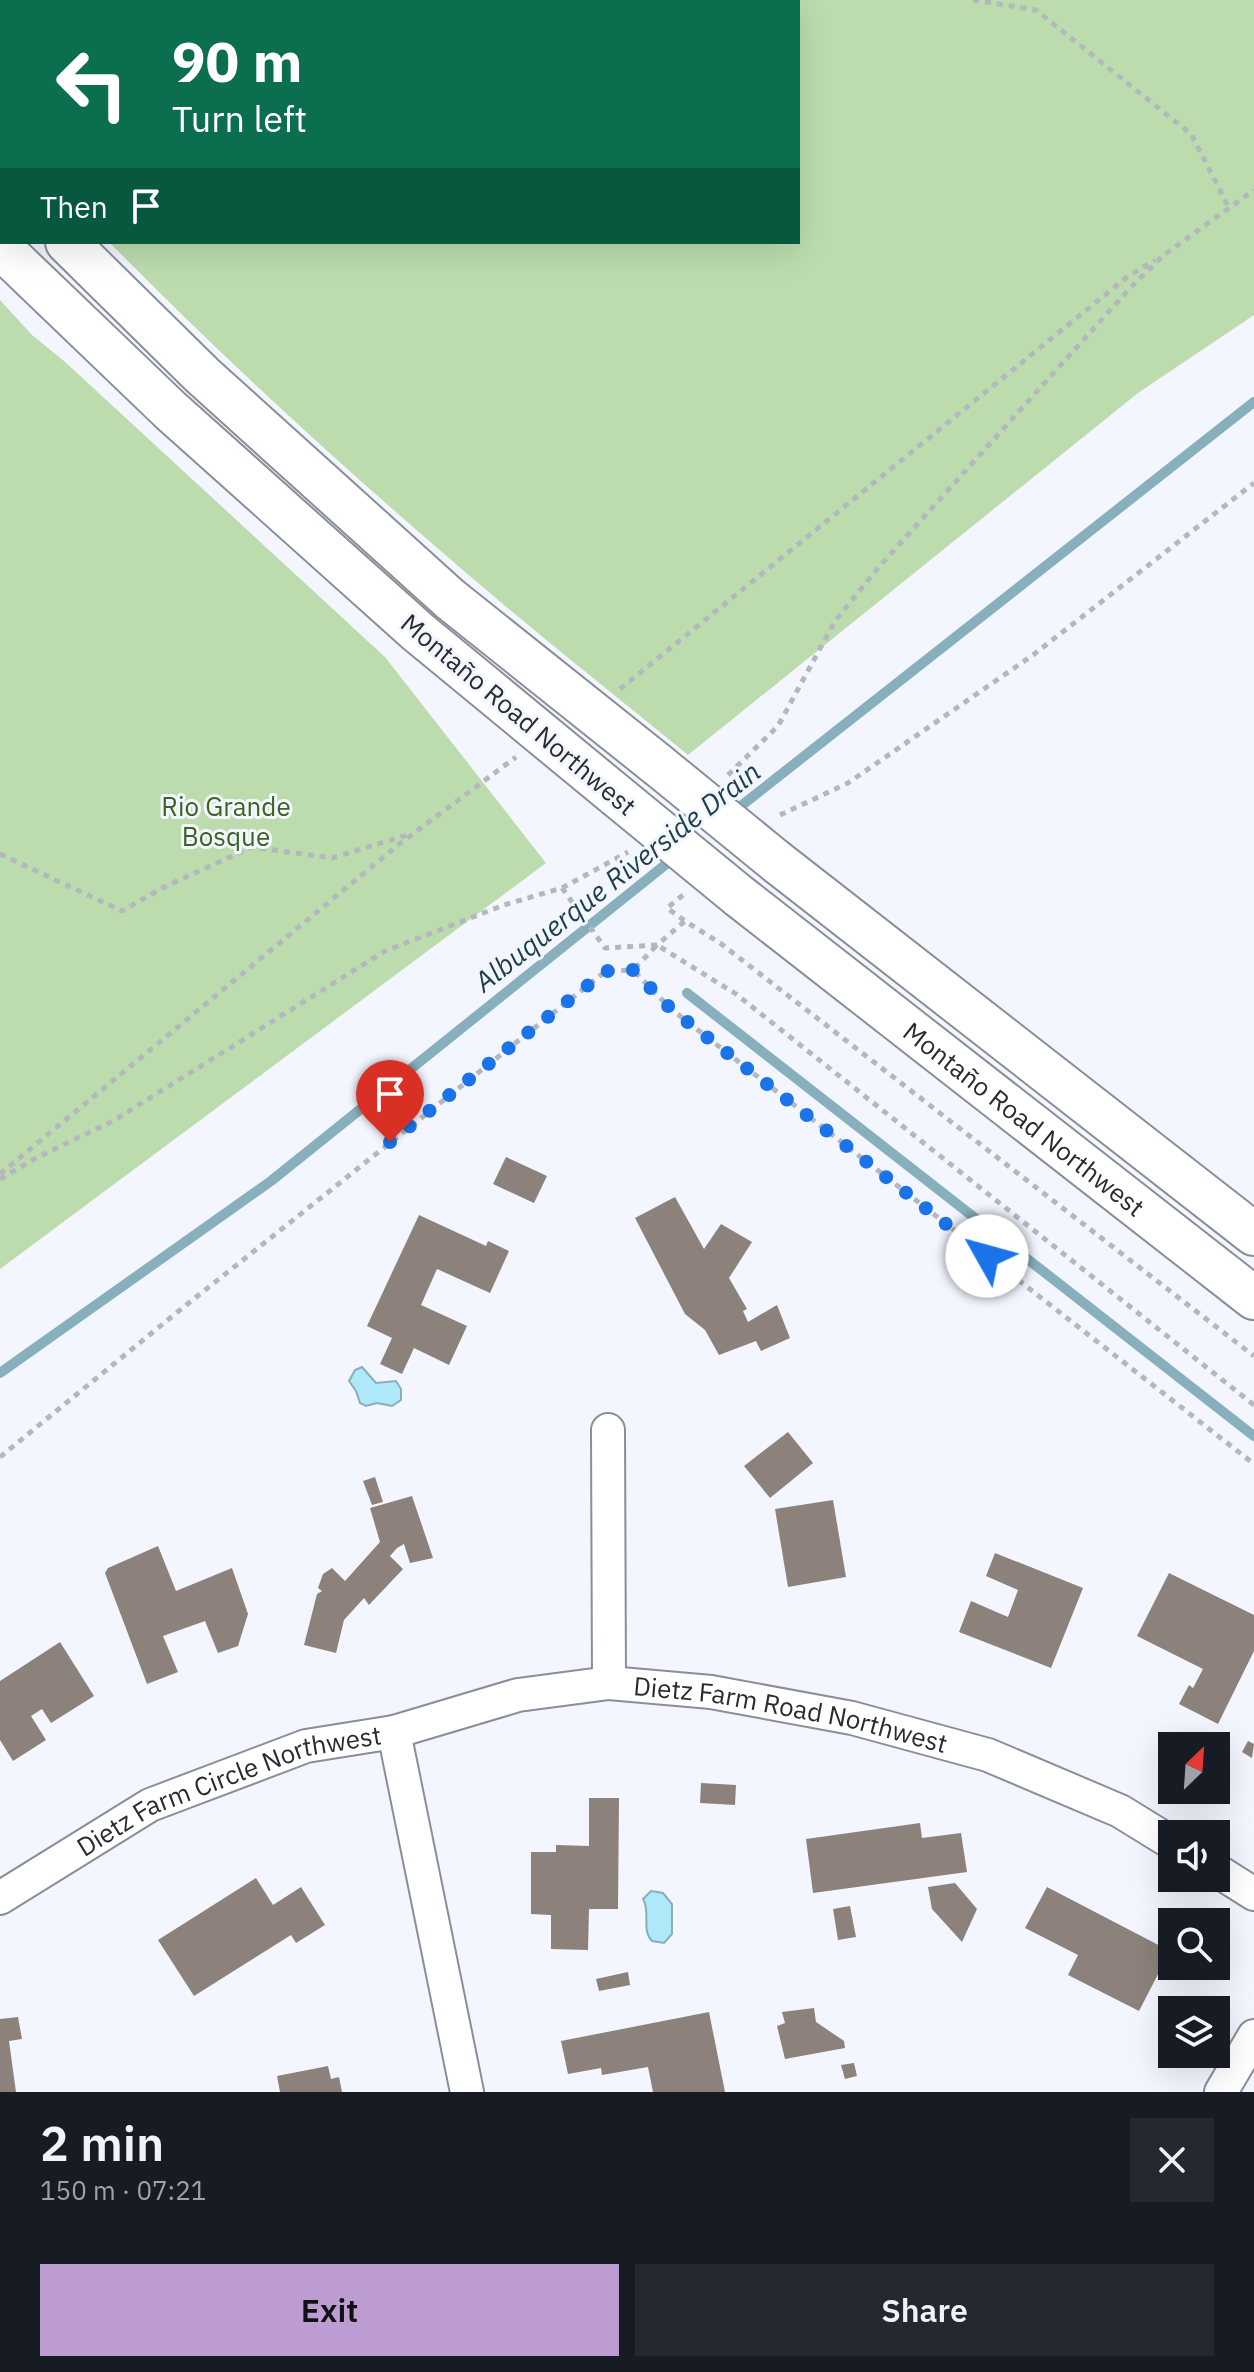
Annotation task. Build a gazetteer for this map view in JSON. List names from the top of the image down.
{
  "streets": {
    "main road": ["Montaño Road Northwest"],
    "street": ["Dietz Farm Road Northwest", "Dietz Farm Circle Northwest"]
  },
  "crossings": [
    ["Dietz Farm Road Northwest", "Dietz Farm Circle Northwest"]
  ],
  "water": ["Albuquerque Riverside Drain"],
  "parks": ["Rio Grande Bosque"],
  "north": "top right",
  "page": {
    "turn": ["90 m", "Turn left"],
    "then": "Then",
    "heading": ["2 min", "150 m · 07:21"],
    "buttons": ["Exit", "Share"]
  }
}
